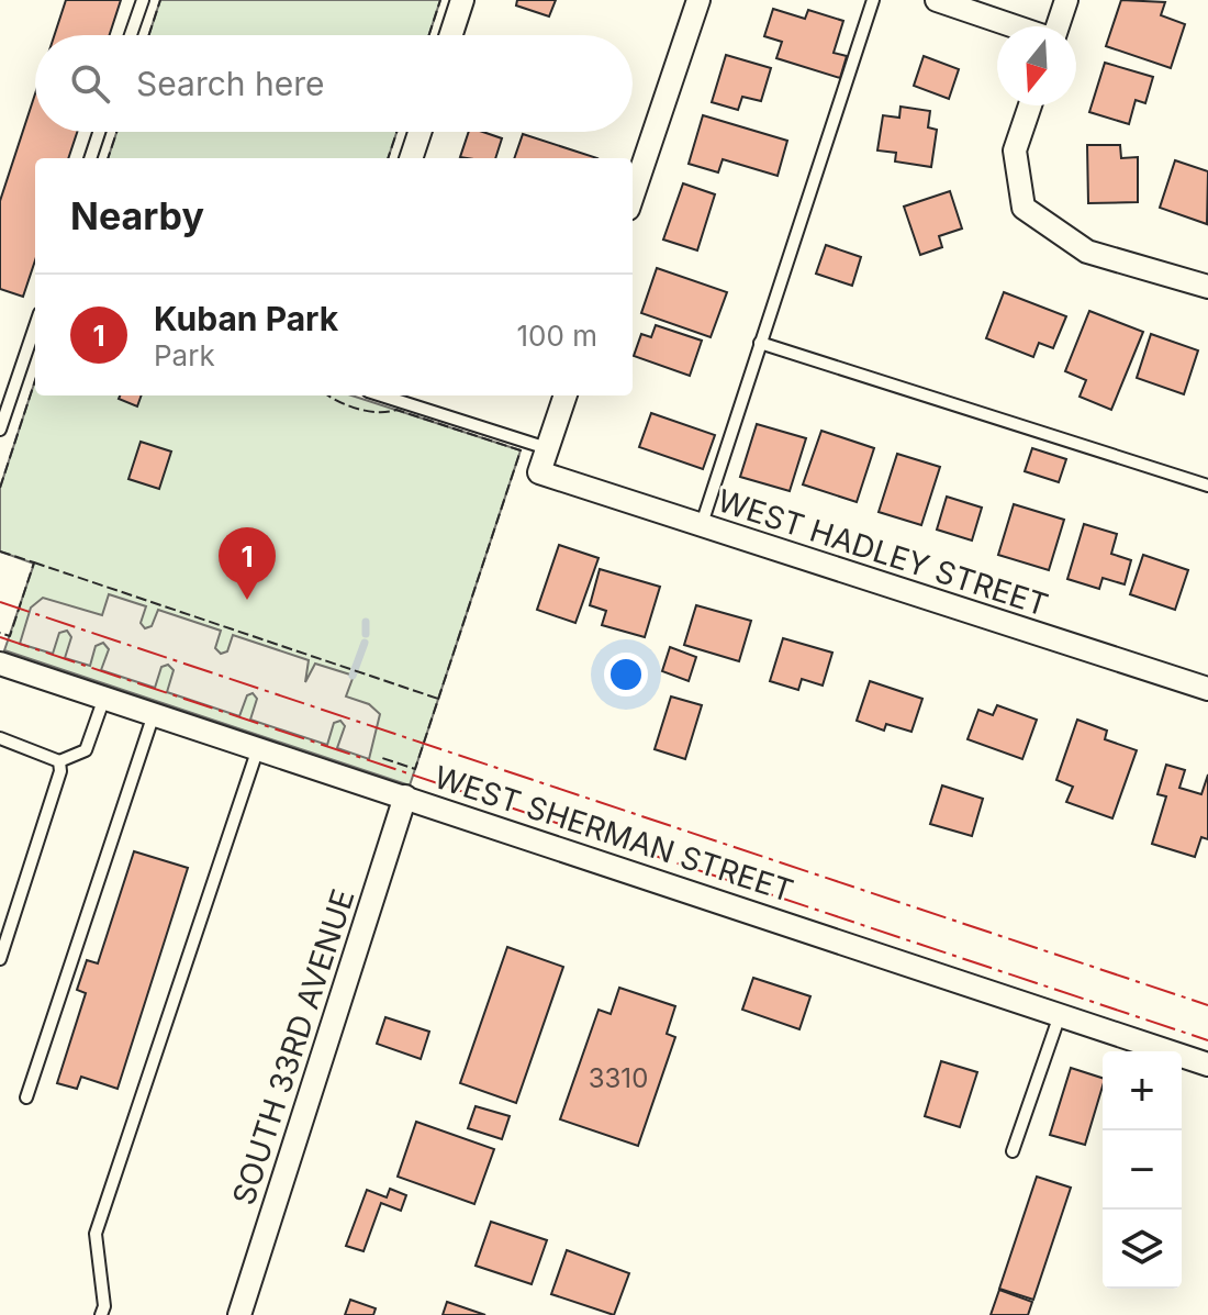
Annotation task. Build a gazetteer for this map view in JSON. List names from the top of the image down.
{
  "streets": {
    "street": ["WEST HADLEY STREET", "WEST SHERMAN STREET", "SOUTH 33RD AVENUE"]
  },
  "crossings": [
    ["WEST SHERMAN STREET", "SOUTH 33RD AVENUE"]
  ],
  "house_numbers": ["3310"],
  "north": "bottom",
  "page": {
    "search": "Search here",
    "heading": "Nearby",
    "list": [
      {
        "mark": "1",
        "name": "Kuban Park",
        "note": "Park",
        "value": "100 m"
      }
    ],
    "pins": "1",
    "map_buttons": ["+", "−"]
  }
}
